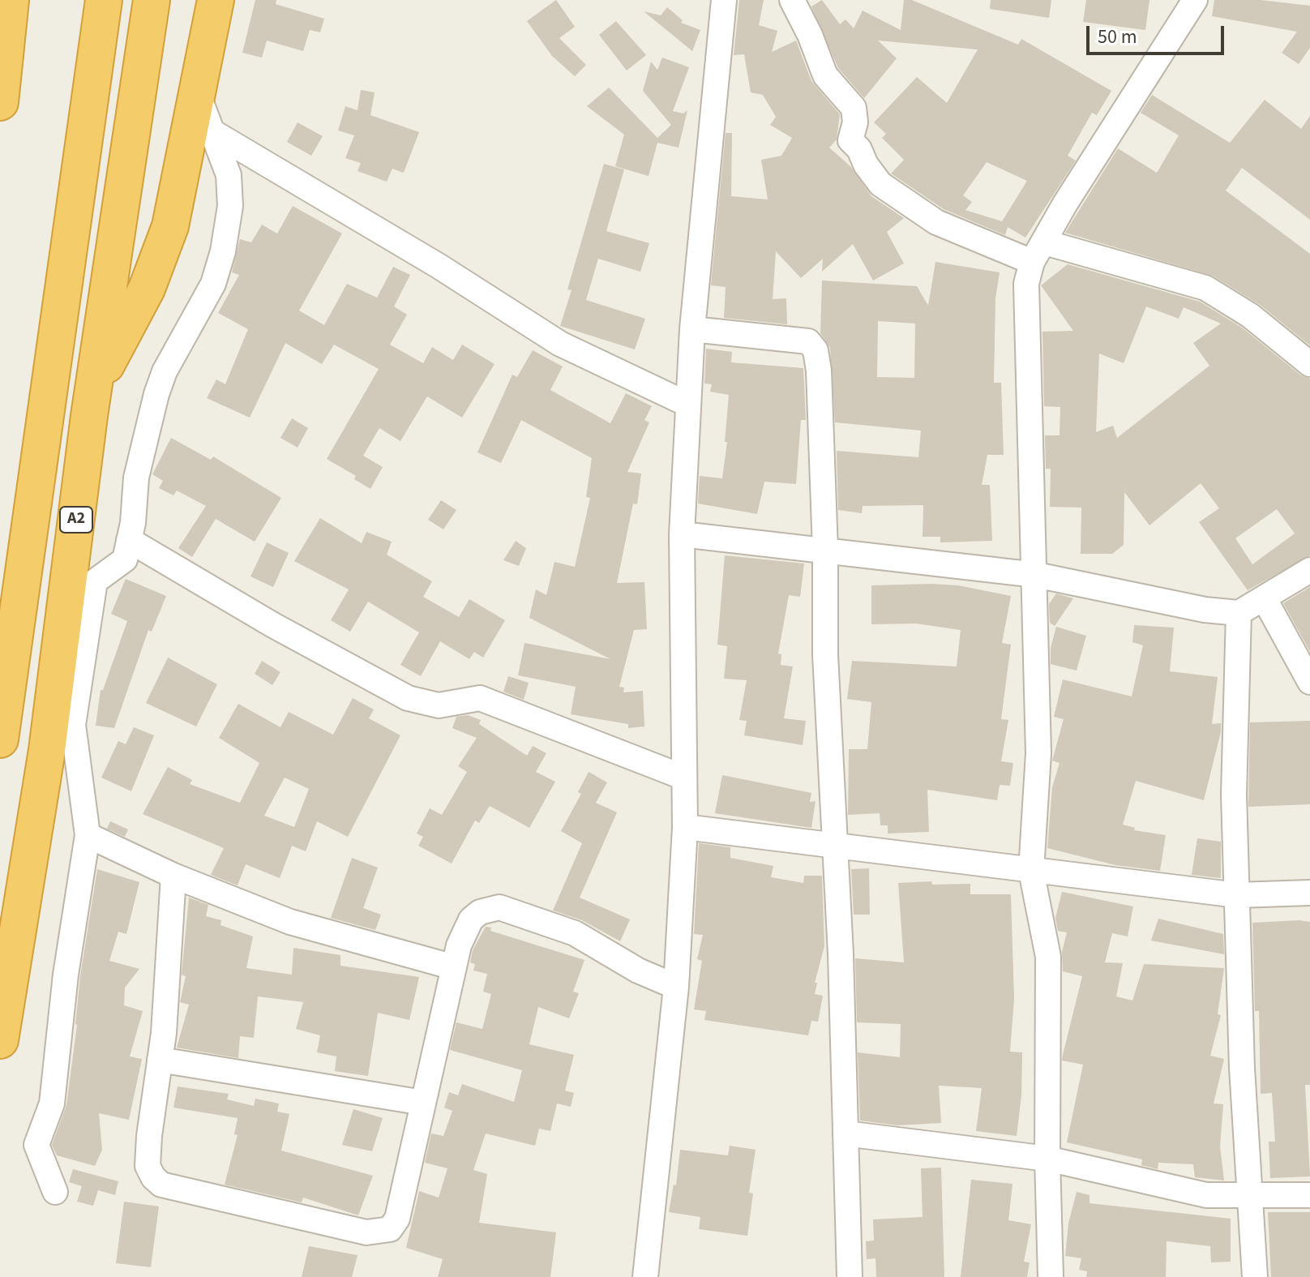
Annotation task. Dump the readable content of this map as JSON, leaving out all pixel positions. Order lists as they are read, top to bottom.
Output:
{
  "streets": {
    "highway": ["A2"]
  },
  "scale_bar": "50 m"
}
